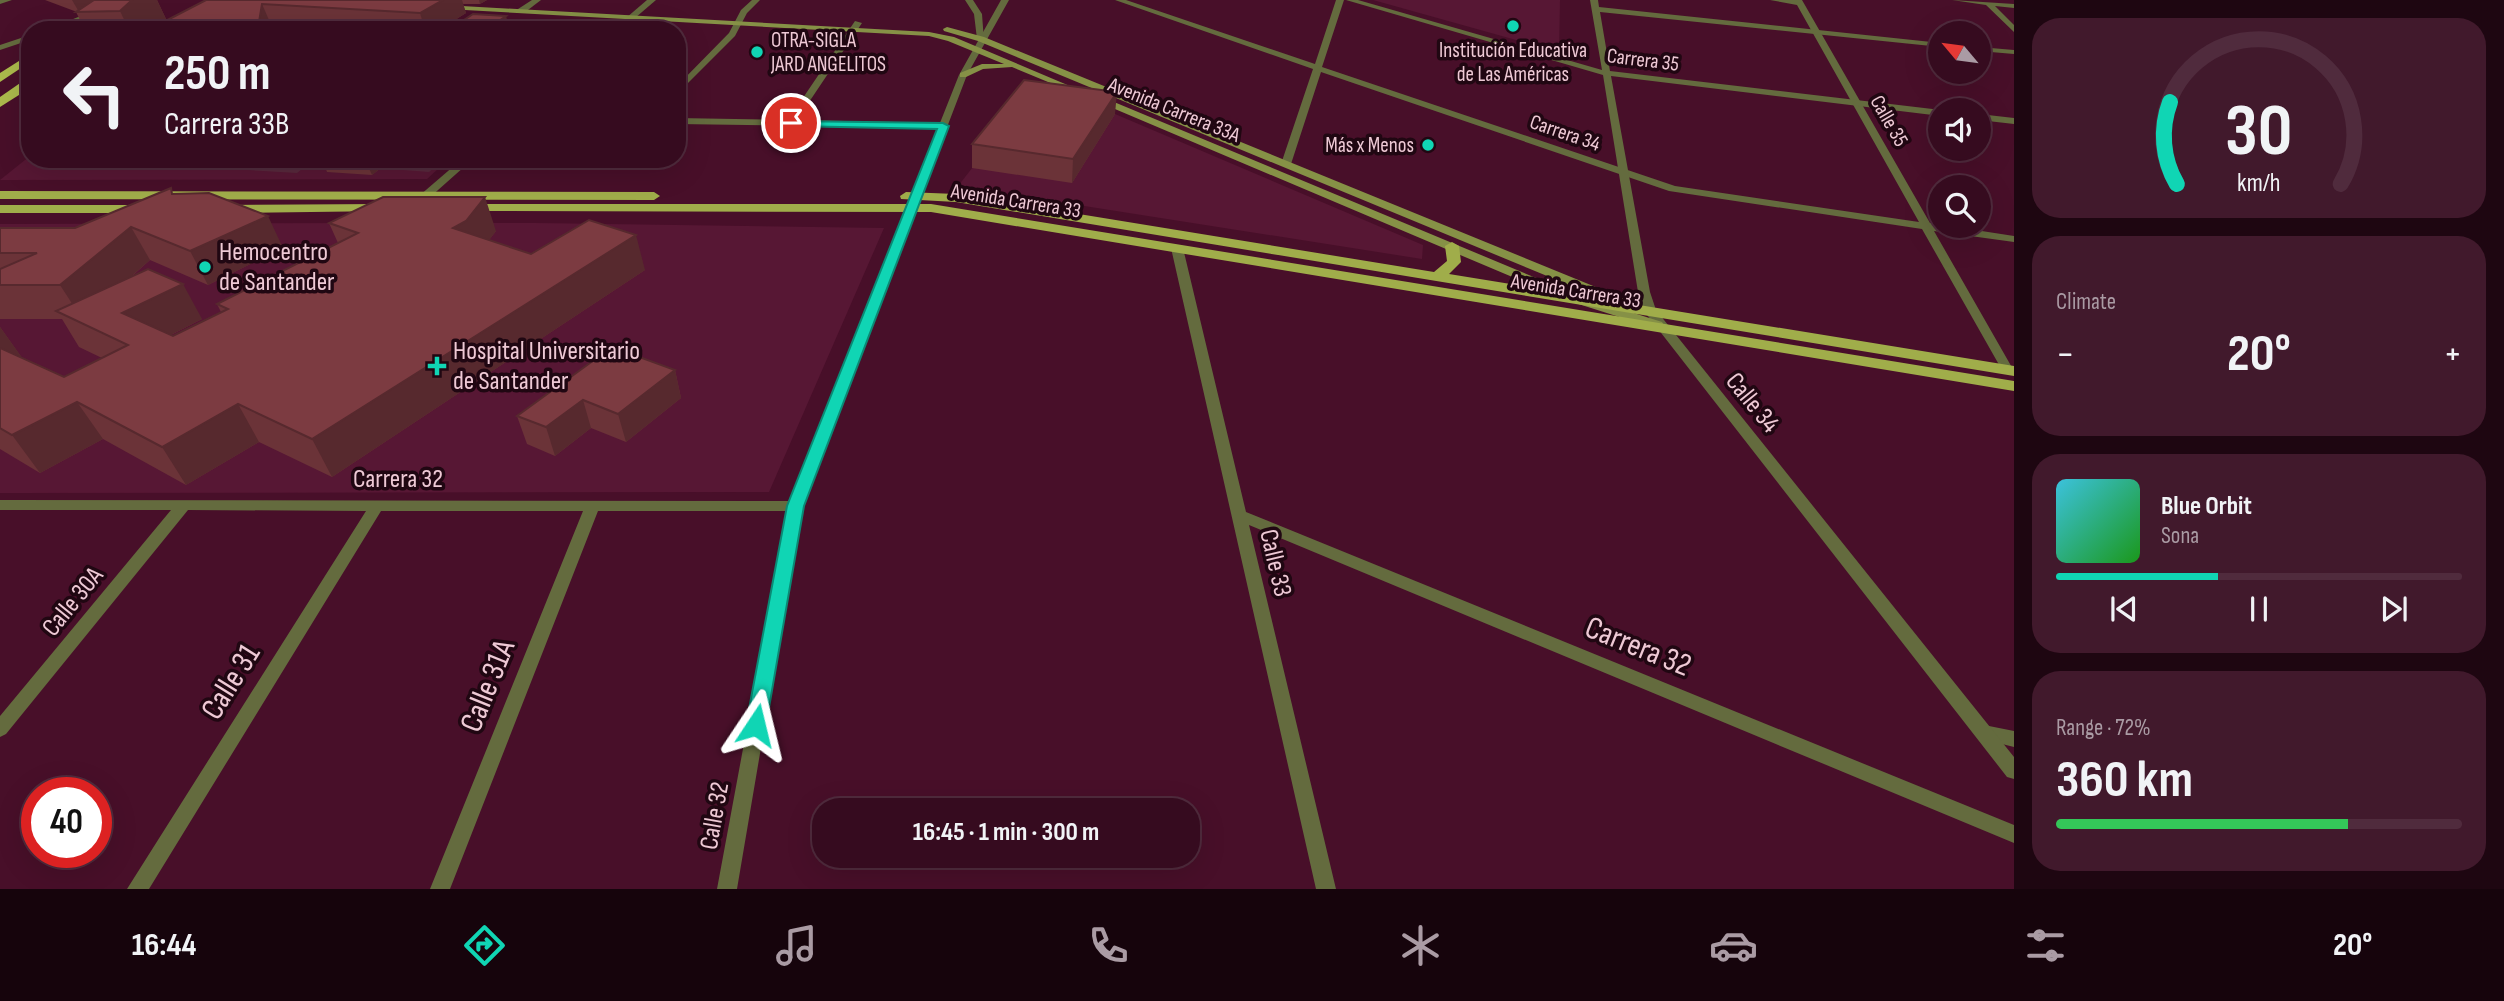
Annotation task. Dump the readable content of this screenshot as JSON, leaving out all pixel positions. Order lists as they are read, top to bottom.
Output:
{
  "streets": {
    "main road": ["Avenida Carrera 33A", "Avenida Carrera 33"],
    "street": [
      "Carrera 35",
      "Calle 35",
      "Carrera 34",
      "Calle 34",
      "Carrera 32",
      "Calle 33",
      "Calle 30A",
      "Calle 31",
      "Calle 31A",
      "Calle 32"
    ]
  },
  "crossings": [
    ["Carrera 35", "Calle 35"],
    ["Carrera 35", "Calle 34"],
    ["Avenida Carrera 33A", "Avenida Carrera 33"],
    ["Avenida Carrera 33A", "Calle 34"],
    ["Avenida Carrera 33A", "Calle 32"],
    ["Calle 35", "Carrera 34"],
    ["Calle 35", "Avenida Carrera 33"],
    ["Carrera 34", "Calle 34"],
    ["Avenida Carrera 33", "Calle 34"],
    ["Avenida Carrera 33", "Calle 33"],
    ["Avenida Carrera 33", "Calle 32"],
    ["Carrera 32", "Calle 33"],
    ["Carrera 32", "Calle 30A"],
    ["Carrera 32", "Calle 31"],
    ["Carrera 32", "Calle 31A"],
    ["Carrera 32", "Calle 32"]
  ],
  "places": {
    "other": [
      "Institución Educativa de Las Américas",
      "OTRA-SIGLA JARD ANGELITOS",
      "Más x Menos",
      "Hemocentro de Santander"
    ],
    "health": ["Hospital Universitario de Santander"]
  },
  "north": "top left",
  "page": {
    "turn": ["250 m", "Carrera 33B"],
    "tile": [
      "Climate",
      ["Range · 72%", "360 km"]
    ],
    "heat": ["−", "20°", "+"],
    "song": ["Blue Orbit", "Sona"],
    "limit": "40",
    "trip": "16:45 · 1 min · 300 m",
    "tabs": ["16:44", "20°"],
    "gauge": ["30", "km/h"]
  }
}
